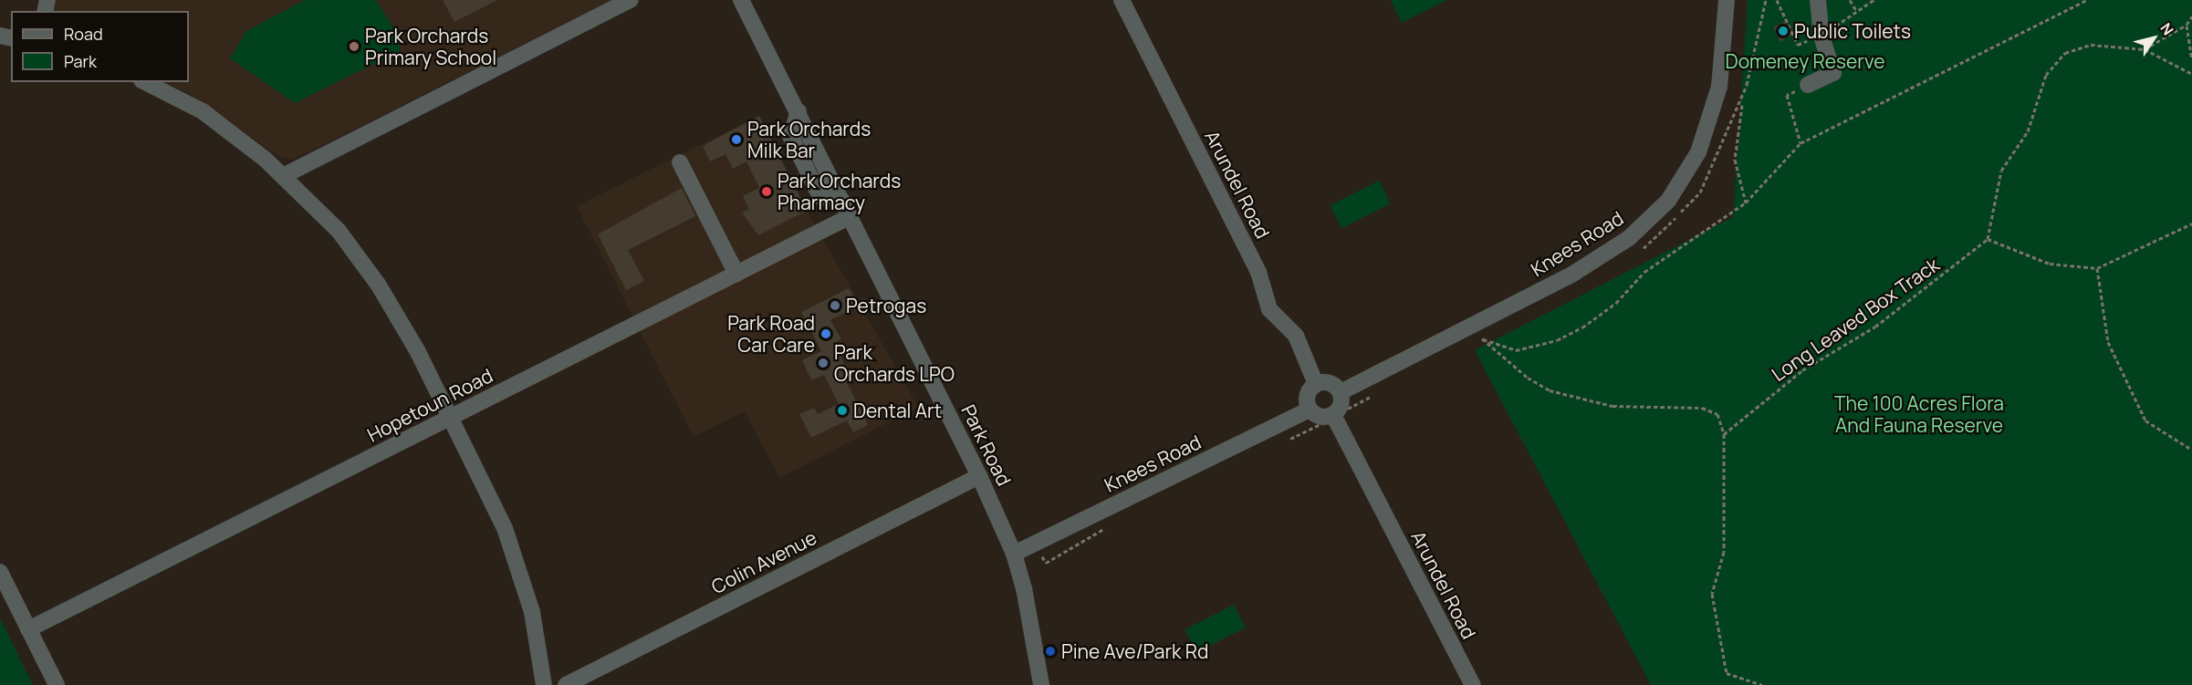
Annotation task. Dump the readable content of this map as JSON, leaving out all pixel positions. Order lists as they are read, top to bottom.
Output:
{
  "streets": {
    "street": [
      "Arundel Road",
      "Knees Road",
      "Hopetoun Road",
      "Park Road",
      "Colin Avenue"
    ],
    "path": ["Long Leaved Box Track"]
  },
  "crossings": [
    ["Arundel Road", "Knees Road"],
    ["Knees Road", "Park Road"],
    ["Hopetoun Road", "Park Road"],
    ["Park Road", "Colin Avenue"]
  ],
  "parks": ["Domeney Reserve", "The 100 Acres Flora And Fauna Reserve"],
  "places": [
    "Public Toilets",
    "Park Orchards Primary School",
    "Park Orchards Milk Bar",
    "Park Orchards Pharmacy",
    "Petrogas",
    "Park Road Car Care",
    "Park Orchards LPO",
    "Dental Art",
    "Pine Ave/Park Rd"
  ],
  "legend": ["Road", "Park"],
  "north": "top right"
}
